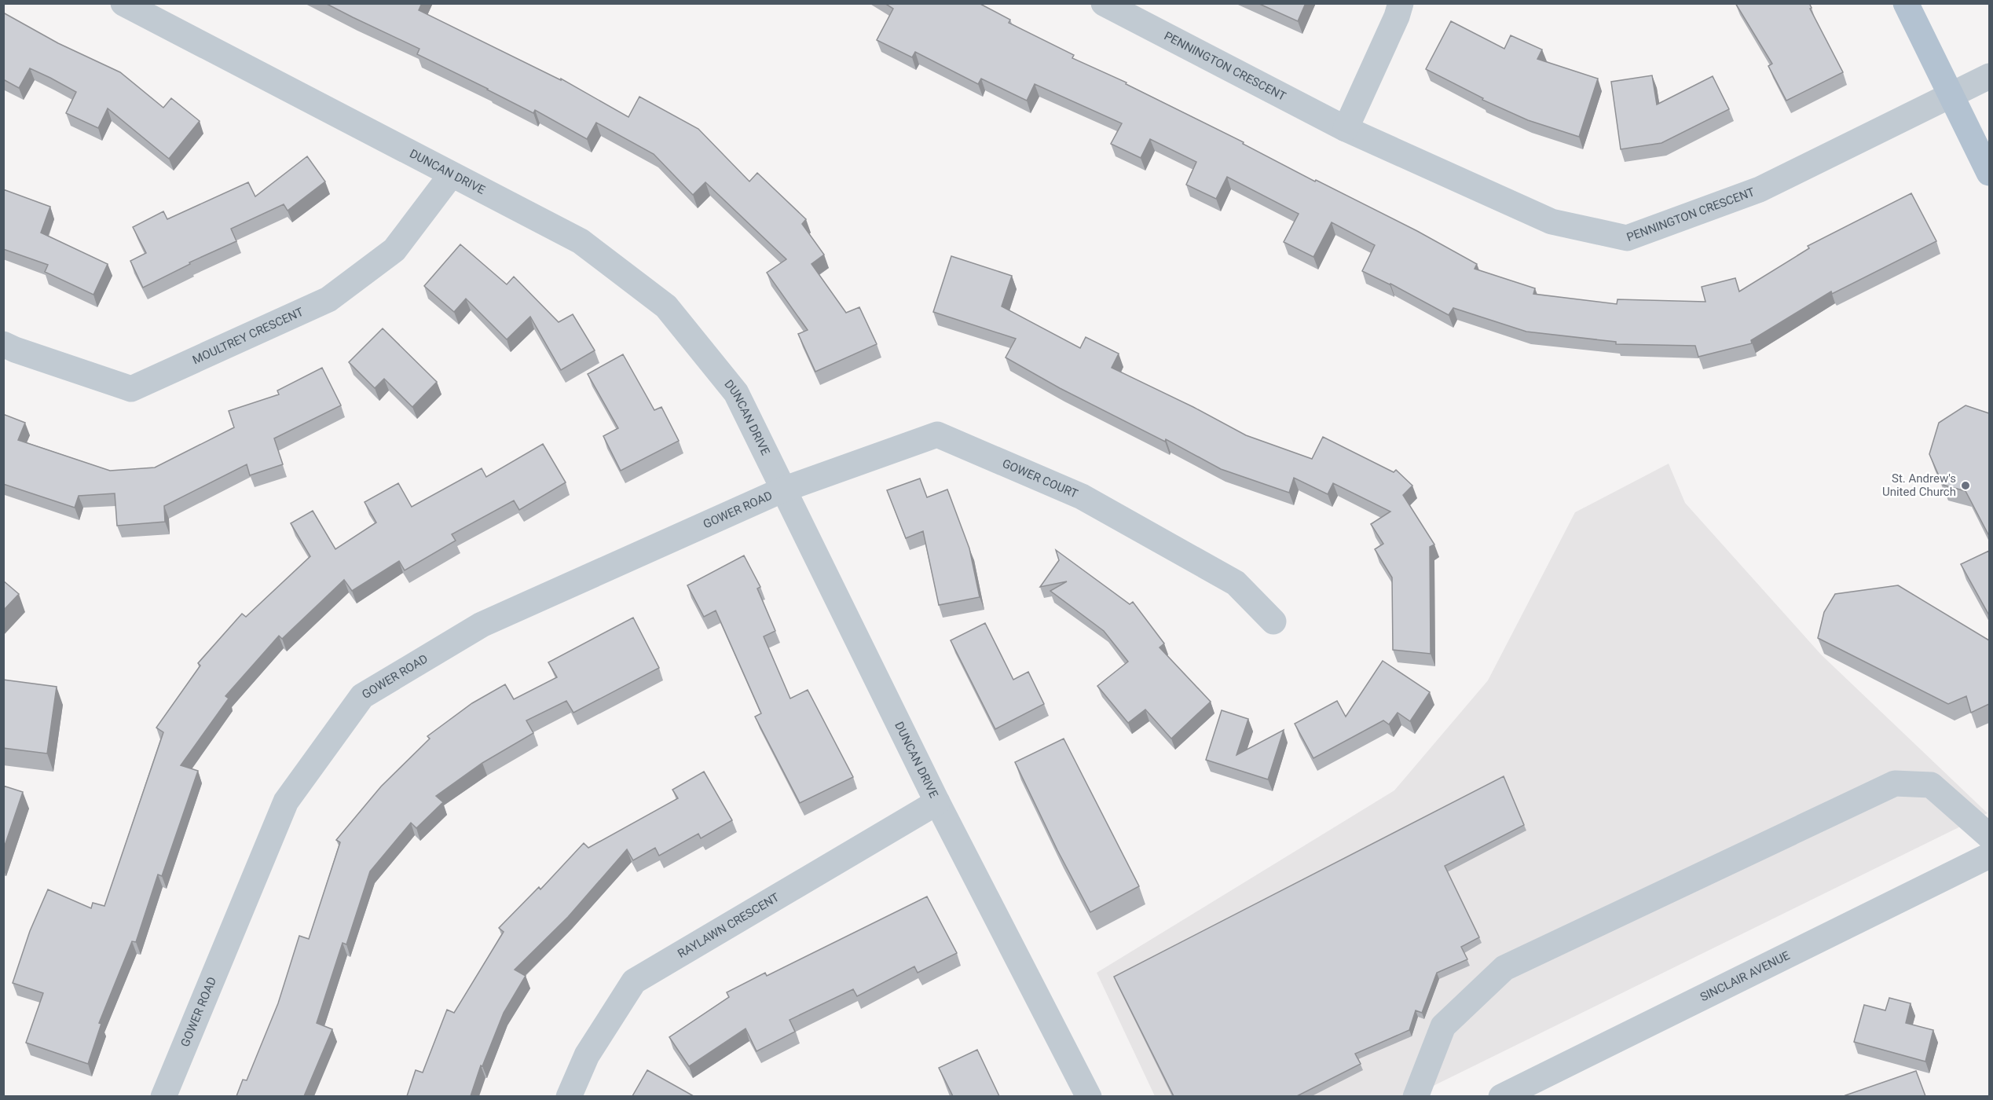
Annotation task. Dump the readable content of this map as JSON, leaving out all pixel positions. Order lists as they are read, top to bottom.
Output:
{
  "streets": {
    "street": [
      "PENNINGTON CRESCENT",
      "DUNCAN DRIVE",
      "MOULTREY CRESCENT",
      "GOWER COURT",
      "GOWER ROAD",
      "RAYLAWN CRESCENT",
      "SINCLAIR AVENUE"
    ]
  },
  "crossings": [
    ["DUNCAN DRIVE", "MOULTREY CRESCENT"],
    ["DUNCAN DRIVE", "GOWER COURT"],
    ["DUNCAN DRIVE", "GOWER ROAD"],
    ["DUNCAN DRIVE", "RAYLAWN CRESCENT"],
    ["GOWER COURT", "GOWER ROAD"]
  ],
  "places": ["St. Andrew's United Church"]
}
